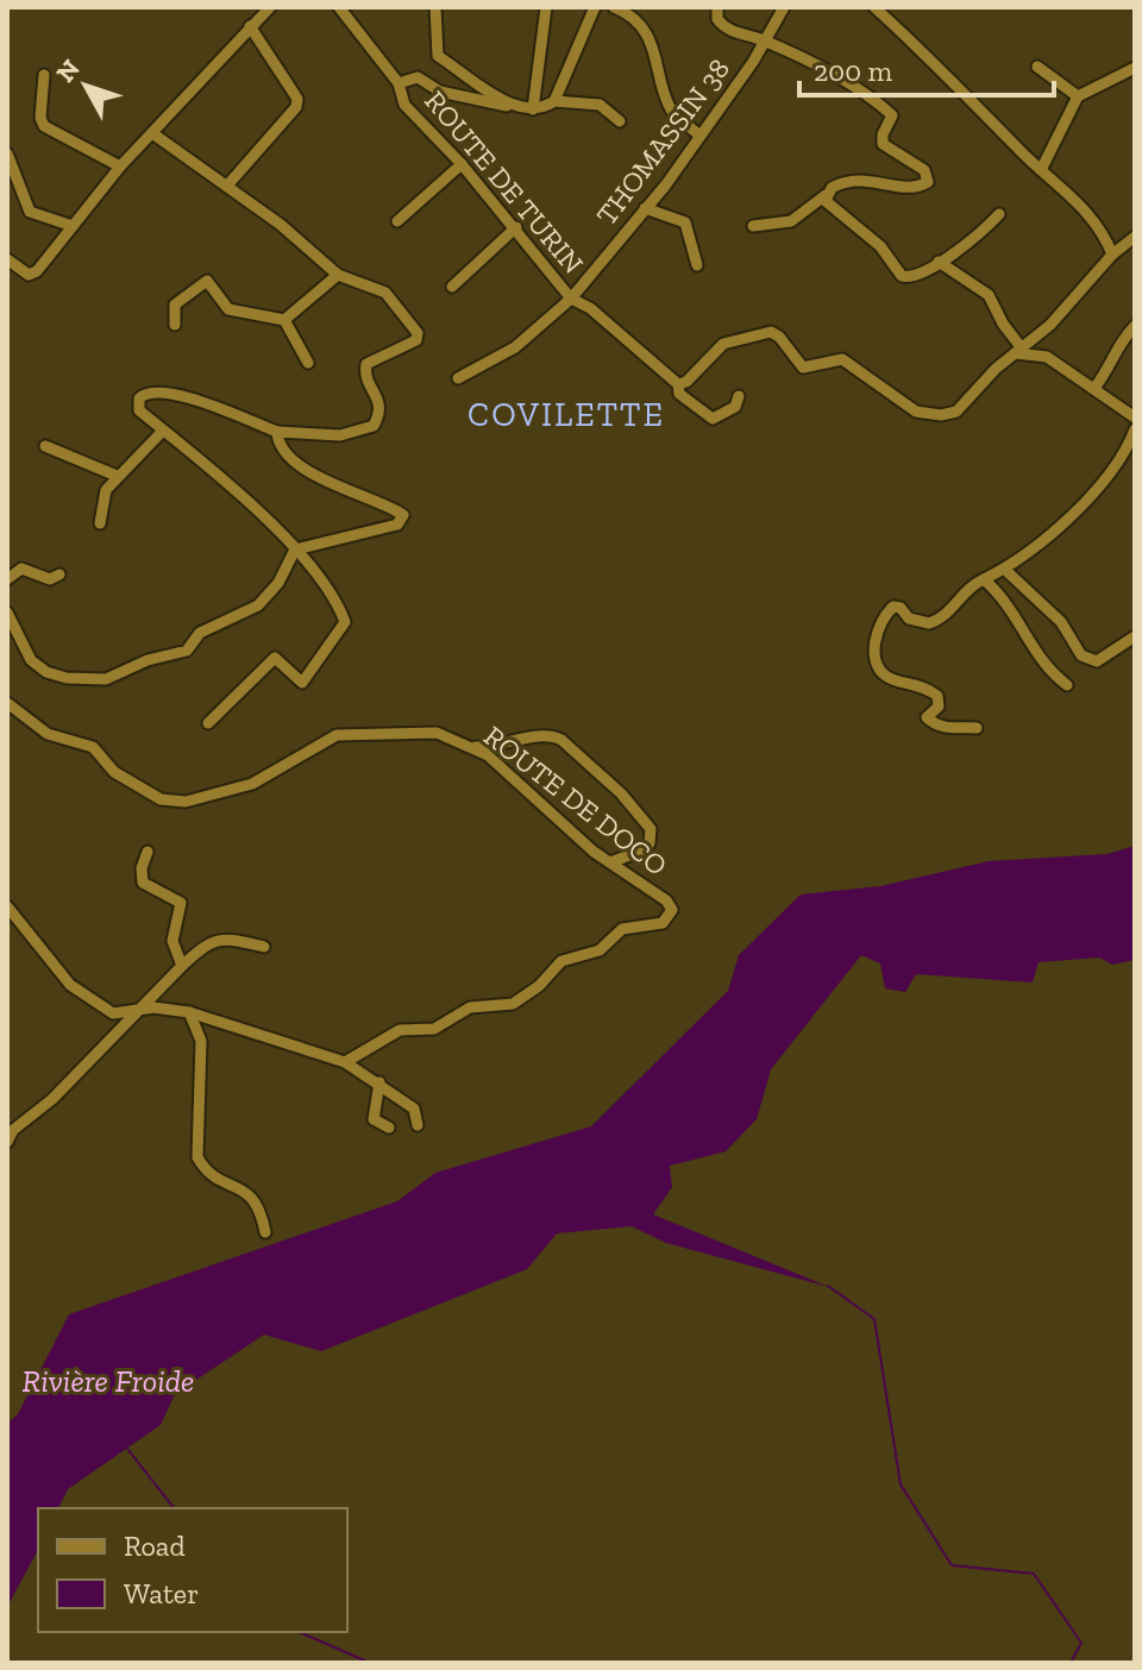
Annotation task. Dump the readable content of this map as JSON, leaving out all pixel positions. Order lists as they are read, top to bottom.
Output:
{
  "streets": {
    "street": ["THOMASSIN 38", "ROUTE DE TURIN", "ROUTE DE DOCO"]
  },
  "crossings": [
    ["THOMASSIN 38", "ROUTE DE TURIN"]
  ],
  "districts": ["COVILETTE"],
  "water": ["Rivière Froide"],
  "legend": ["Road", "Water"],
  "scale_bar": "200 m",
  "north": "top left"
}
